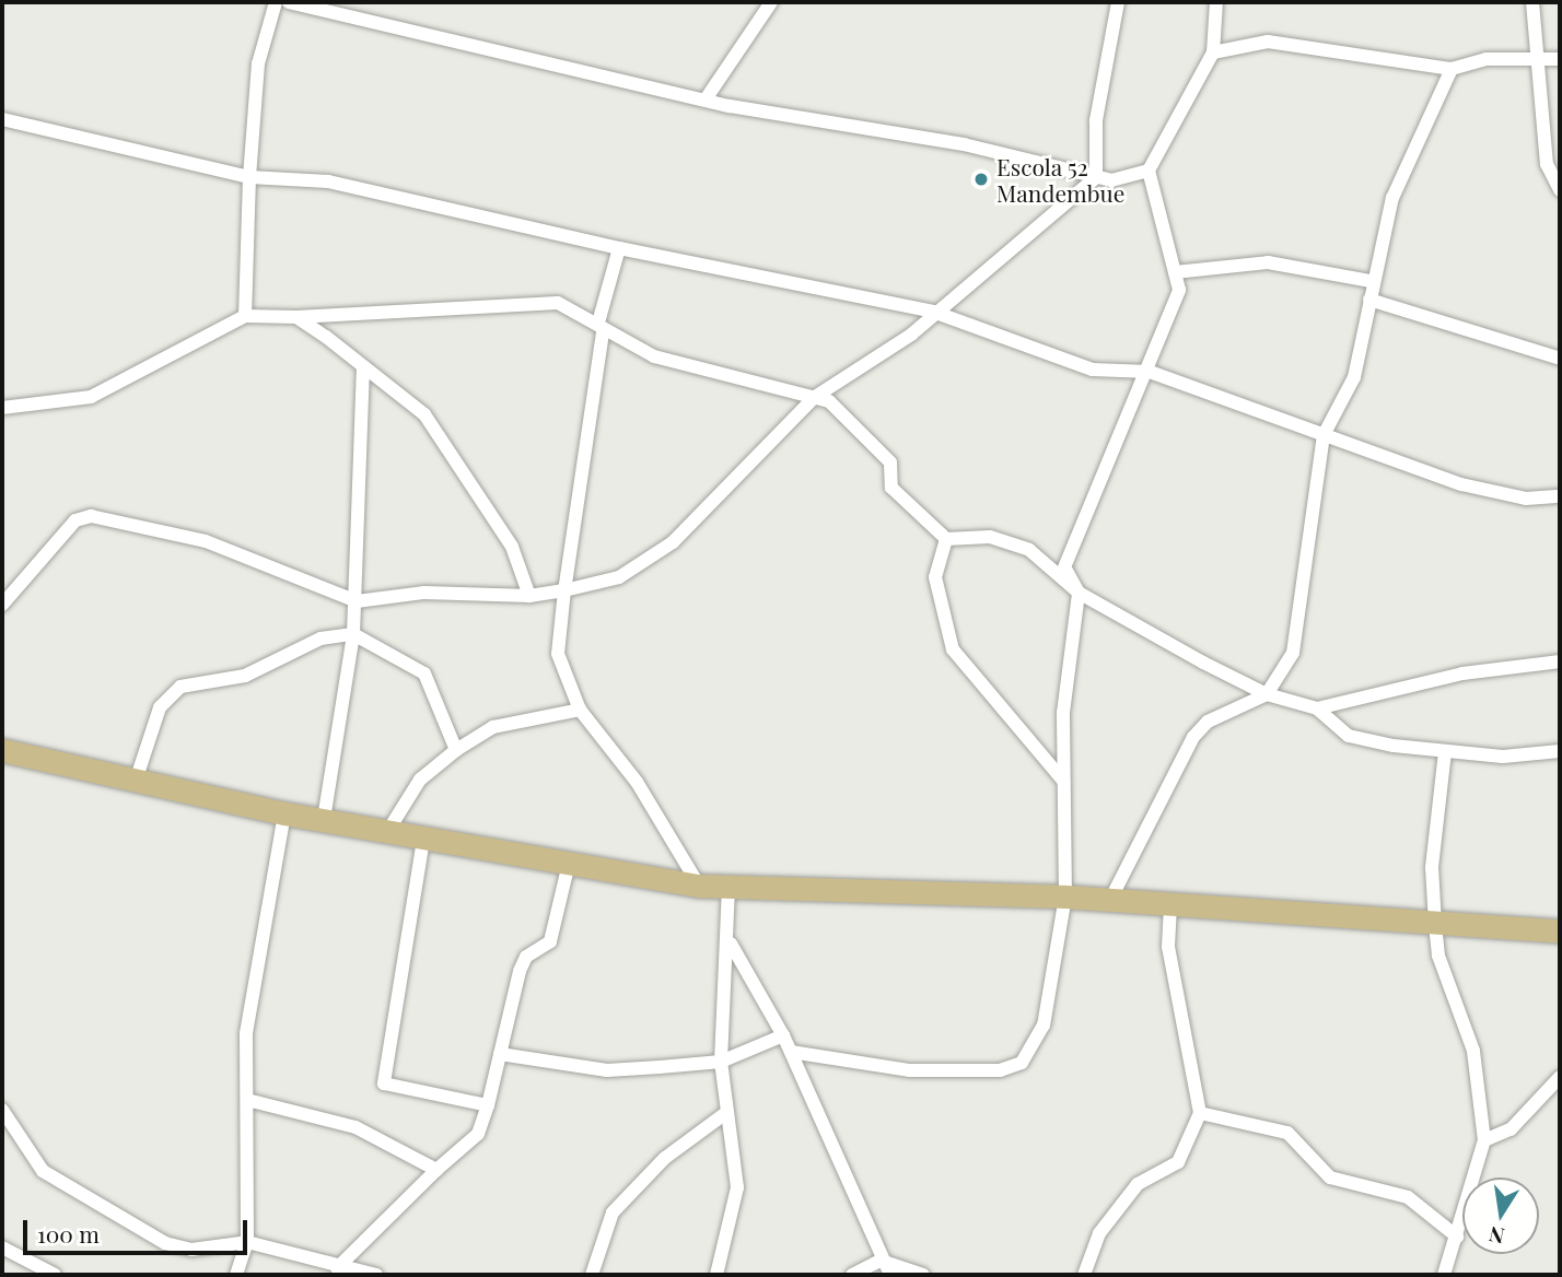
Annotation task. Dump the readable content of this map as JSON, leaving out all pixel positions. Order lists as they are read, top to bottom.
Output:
{
  "places": ["Escola 52 Mandembue"],
  "scale_bar": "100 m",
  "north": "bottom"
}
